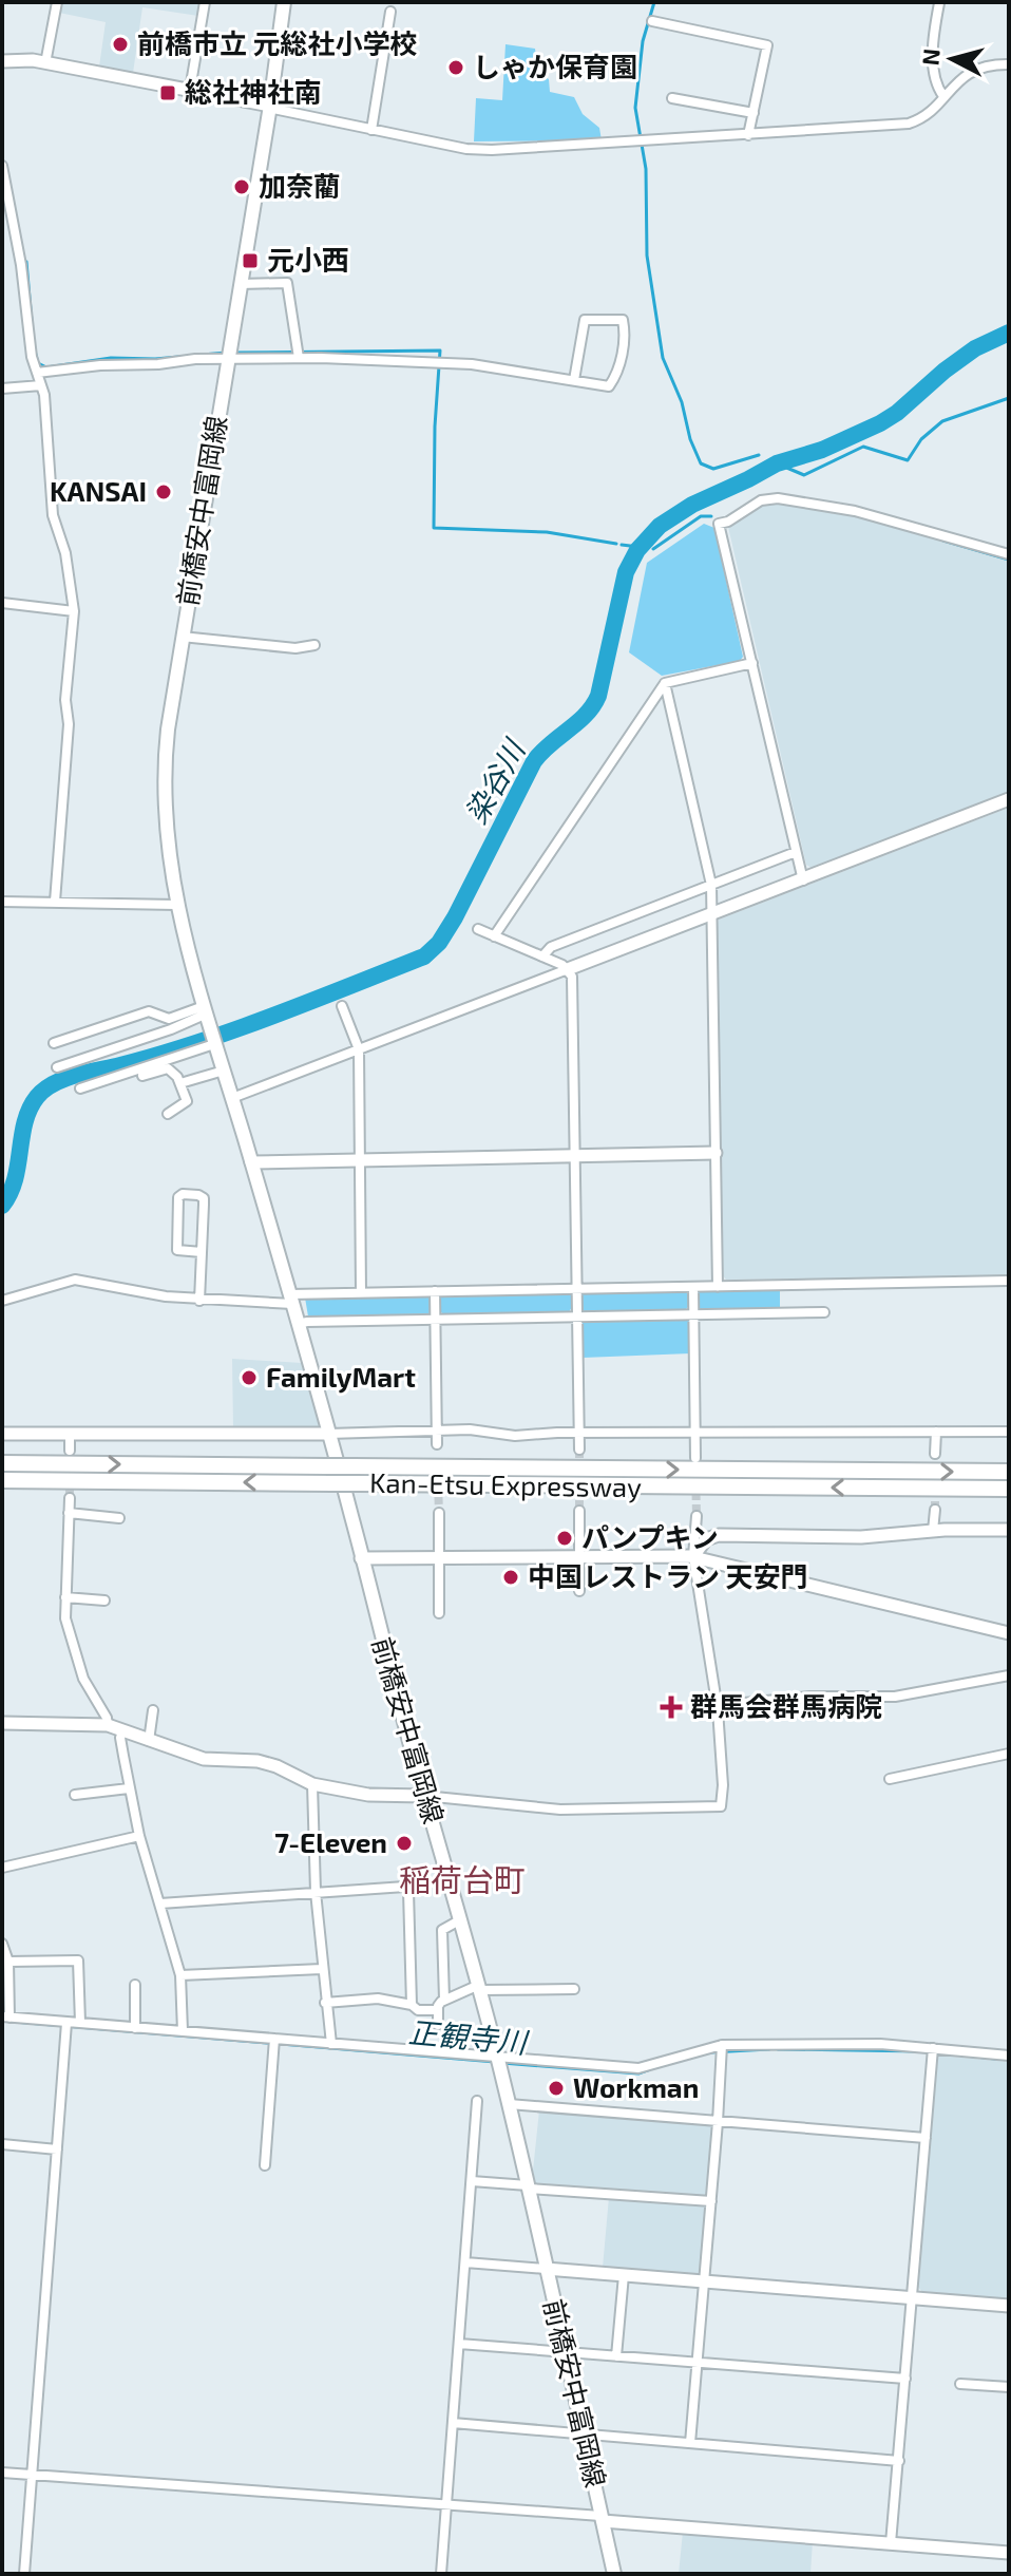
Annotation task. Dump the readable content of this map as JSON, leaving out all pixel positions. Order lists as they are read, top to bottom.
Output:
{
  "streets": {
    "highway": ["Kan-Etsu Expressway"],
    "main road": ["前橋安中富岡線"]
  },
  "districts": ["稲荷台町"],
  "water": ["染谷川", "正観寺川"],
  "places": {
    "other": [
      "前橋市立 元総社小学校",
      "しゃか保育園",
      "加奈藺",
      "KANSAI",
      "FamilyMart",
      "パンプキン",
      "中国レストラン 天安門",
      "7-Eleven",
      "Workman"
    ],
    "transit": ["総社神社南", "元小西"],
    "health": ["群馬会群馬病院"]
  },
  "north": "left"
}
